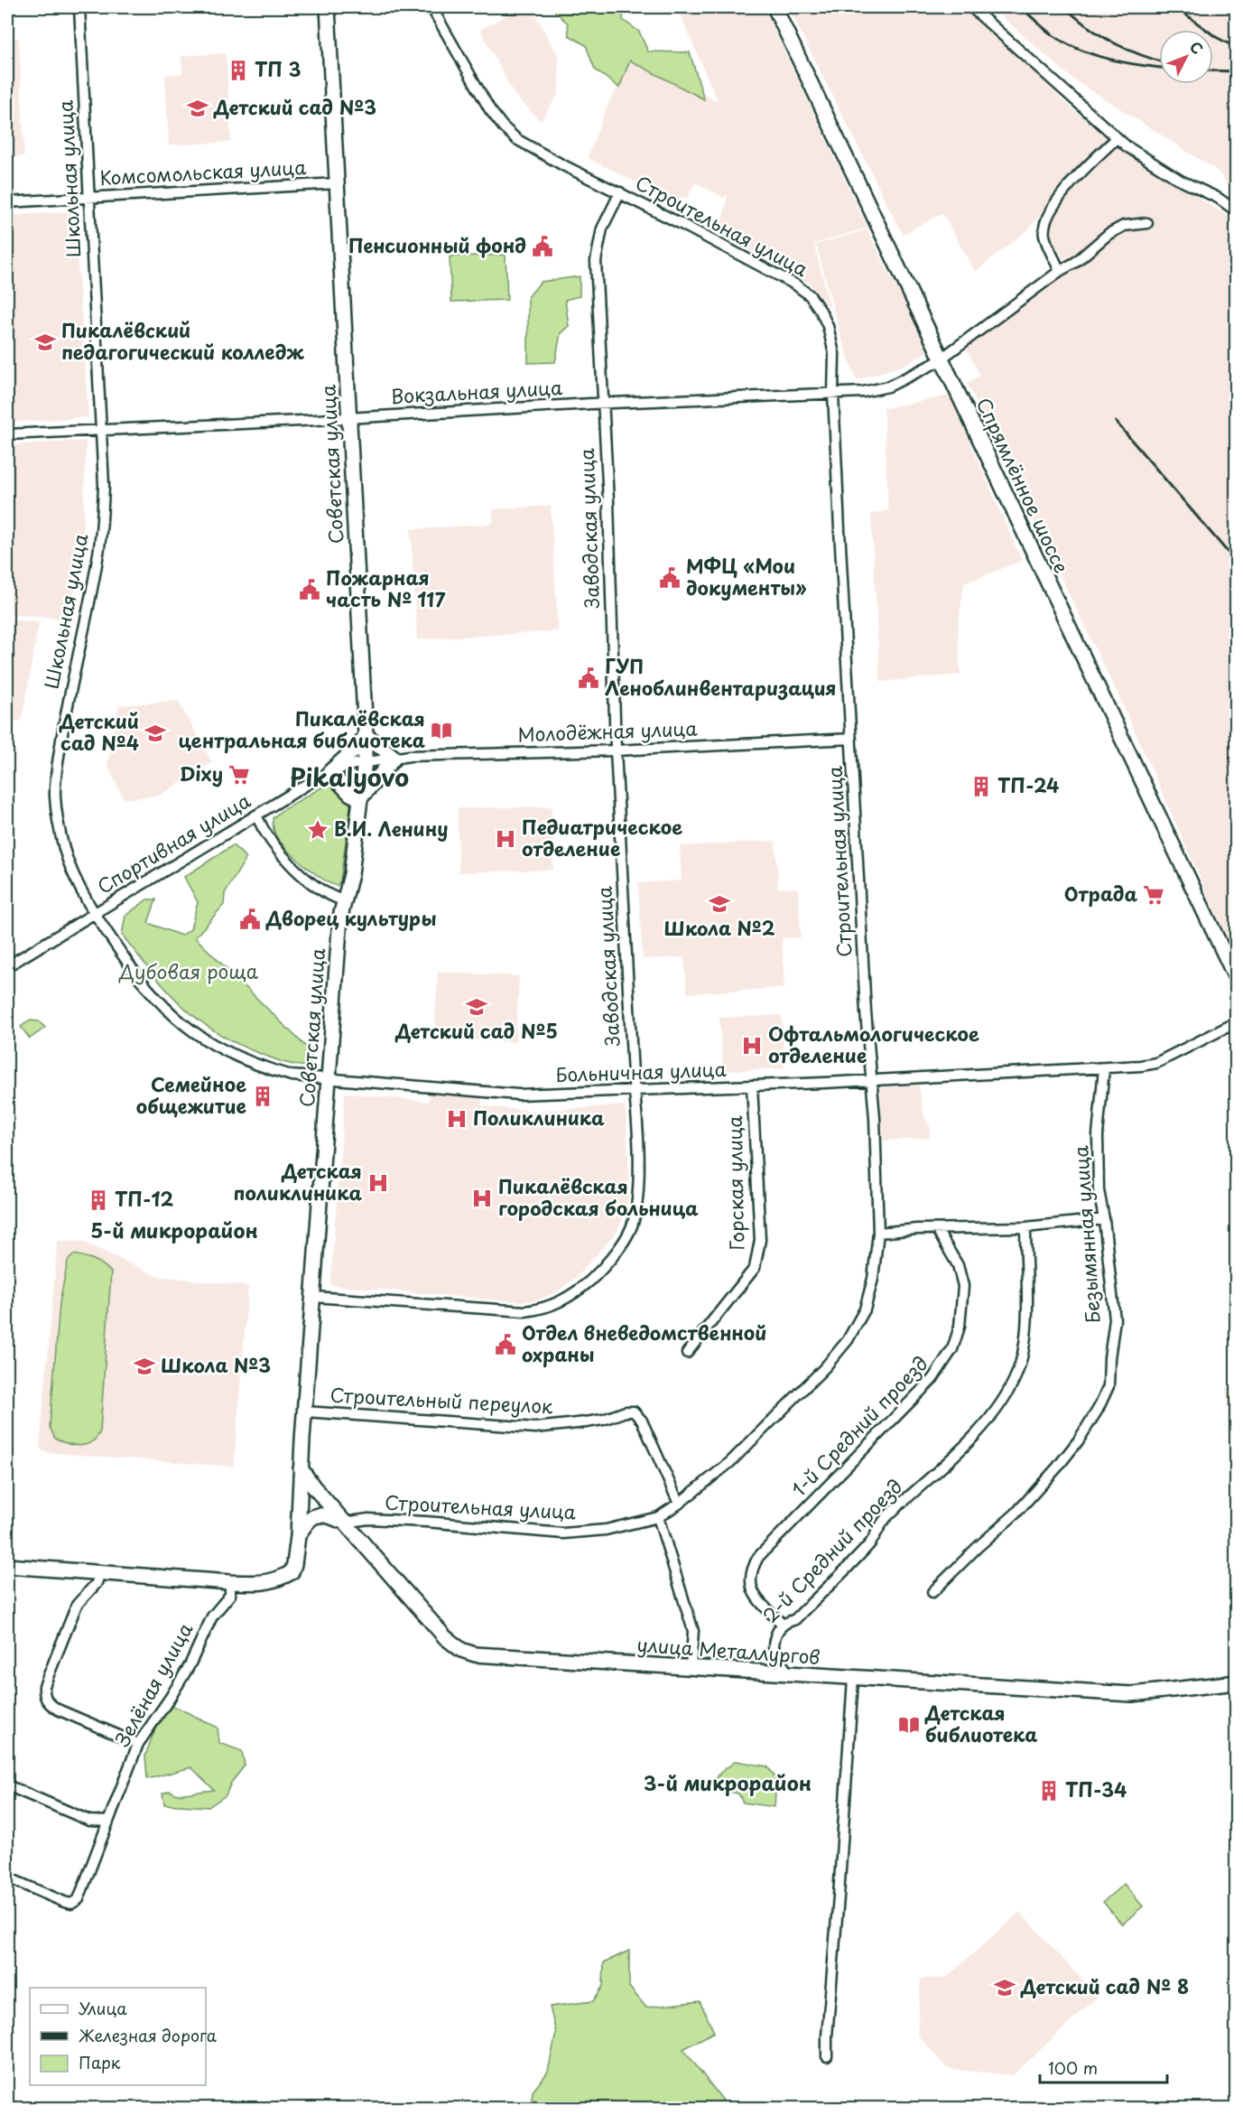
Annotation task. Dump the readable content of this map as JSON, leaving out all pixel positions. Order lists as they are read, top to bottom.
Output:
{
  "streets": {
    "street": [
      "Комсомольская улица",
      "Школьная улица",
      "Строительная улица",
      "Вокзальная улица",
      "Советская улица",
      "Спрямлённое шоссе",
      "Заводская улица",
      "Молодёжная улица",
      "Спортивная улица",
      "Больничная улица",
      "Горская улица",
      "Безымянная улица",
      "Строительный переулок",
      "1-й Средний проезд",
      "2-й Средний проезд",
      "улица Металлургов",
      "Зелёная улица"
    ]
  },
  "crossings": [
    ["Комсомольская улица", "Школьная улица"],
    ["Комсомольская улица", "Советская улица"],
    ["Школьная улица", "Вокзальная улица"],
    ["Школьная улица", "Советская улица"],
    ["Школьная улица", "Спортивная улица"],
    ["Школьная улица", "Больничная улица"],
    ["Строительная улица", "Вокзальная улица"],
    ["Строительная улица", "Заводская улица"],
    ["Строительная улица", "Молодёжная улица"],
    ["Строительная улица", "Больничная улица"],
    ["Строительная улица", "Строительный переулок"],
    ["Строительная улица", "улица Металлургов"],
    ["Вокзальная улица", "Советская улица"],
    ["Вокзальная улица", "Спрямлённое шоссе"],
    ["Вокзальная улица", "Заводская улица"],
    ["Советская улица", "Заводская улица"],
    ["Советская улица", "Молодёжная улица"],
    ["Советская улица", "Спортивная улица"],
    ["Советская улица", "Больничная улица"],
    ["Советская улица", "Строительный переулок"],
    ["Советская улица", "улица Металлургов"],
    ["Советская улица", "Зелёная улица"],
    ["Заводская улица", "Молодёжная улица"],
    ["Заводская улица", "Больничная улица"],
    ["Молодёжная улица", "Спортивная улица"],
    ["Больничная улица", "Горская улица"],
    ["Больничная улица", "Безымянная улица"],
    ["1-й Средний проезд", "2-й Средний проезд"],
    ["2-й Средний проезд", "улица Металлургов"]
  ],
  "districts": ["Pikalyovo", "5-й микрорайон", "3-й микрорайон"],
  "parks": ["Дубовая роща"],
  "places": {
    "building": [
      "ТП 3",
      "ТП-24",
      "Семейное общежитие",
      "ТП-12",
      "ТП-34"
    ],
    "school or university": [
      "Детский сад №3",
      "Пикалёвский педагогический колледж",
      "Детский сад №4",
      "Школа №2",
      "Детский сад №5",
      "Школа №3",
      "Детский сад № 8"
    ],
    "public building": [
      "Пенсионный фонд",
      "МФЦ «Мои документы»",
      "Пожарная часть № 117",
      "ГУП Леноблинвентаризация",
      "Дворец культуры",
      "Отдел вневедомственной охраны"
    ],
    "library": ["Пикалёвская центральная библиотека", "Детская библиотека"],
    "supermarket": ["Dixy", "Отрада"],
    "place": ["В.И. Ленину"],
    "hospital": [
      "Педиатрическое отделение",
      "Офтальмологическое отделение",
      "Поликлиника",
      "Детская поликлиника",
      "Пикалёвская городская больница"
    ]
  },
  "legend": ["Улица", "Железная дорога", "Парк"],
  "scale_bar": "100 m",
  "north": "top right"
}
